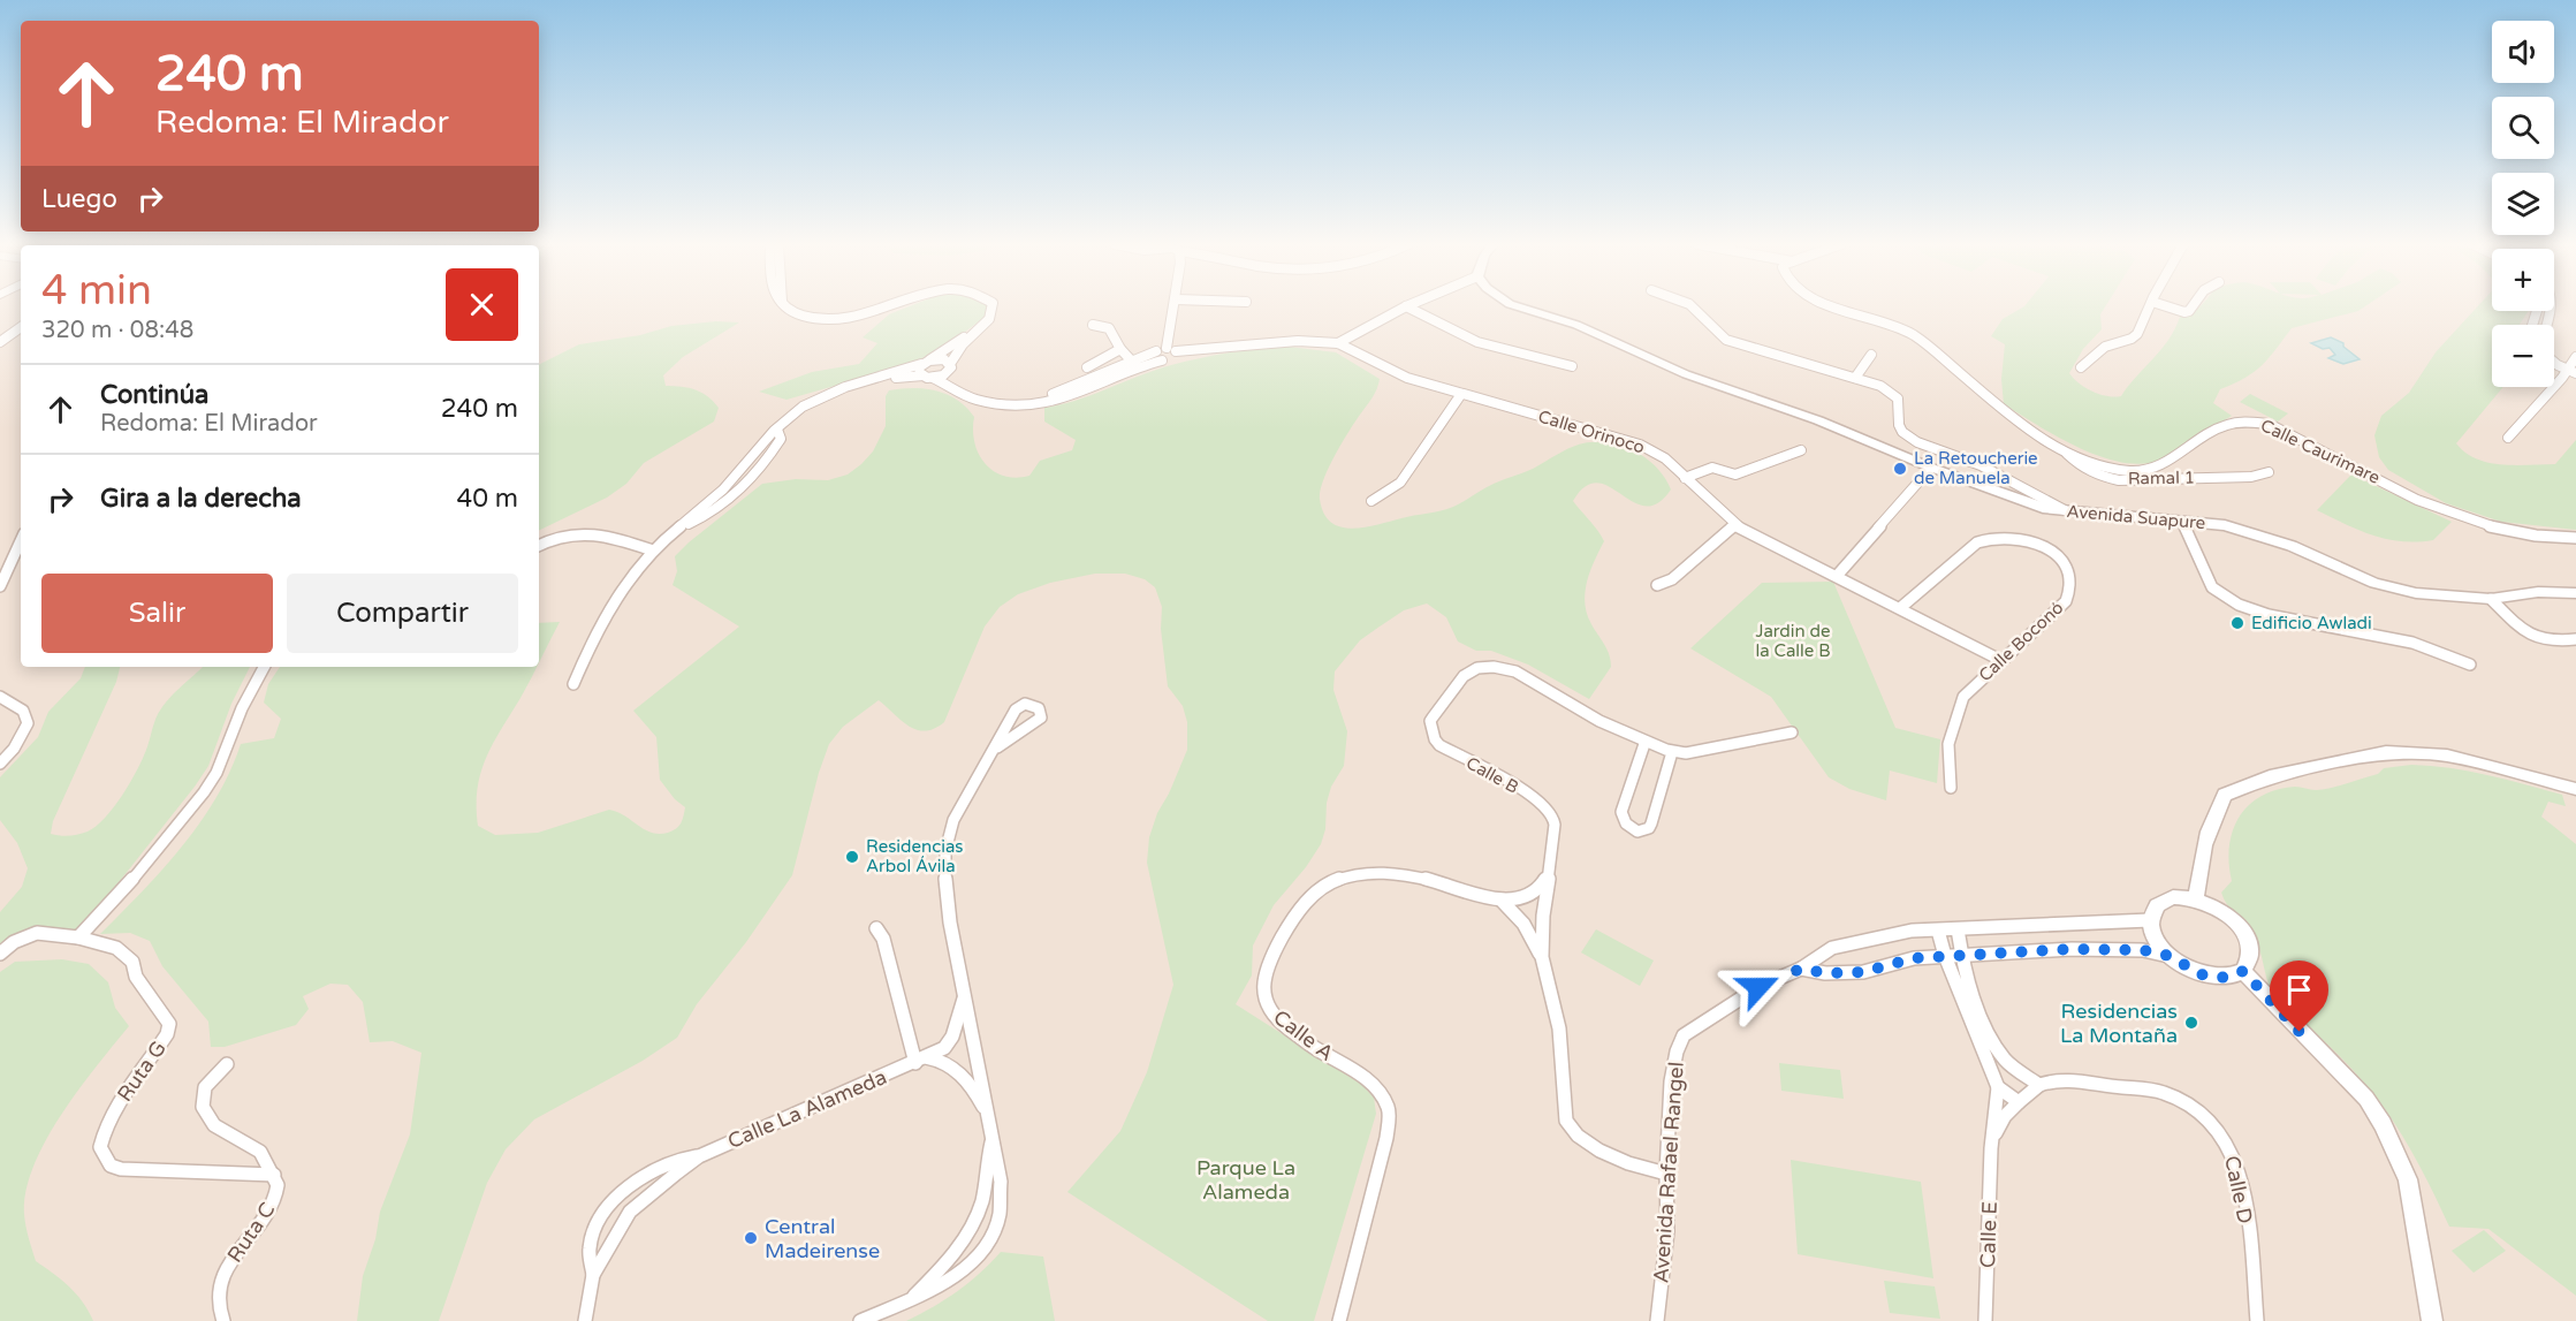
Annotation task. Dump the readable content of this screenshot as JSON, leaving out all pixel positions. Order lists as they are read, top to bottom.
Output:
{
  "streets": {
    "street": [
      "Calle Orinoco",
      "Calle Caurimare",
      "Ramal 1",
      "Avenida Suapure",
      "Calle Boconó",
      "Calle B",
      "Calle A",
      "Ruta G",
      "Calle La Alameda",
      "Avenida Rafael Rangel",
      "Calle D",
      "Ruta C",
      "Calle E"
    ]
  },
  "crossings": [
    ["Calle Orinoco", "Calle Boconó"],
    ["Calle Caurimare", "Ramal 1"],
    ["Calle B", "Calle A"],
    ["Calle B", "Avenida Rafael Rangel"],
    ["Ruta G", "Ruta C"]
  ],
  "parks": ["Jardin de la Calle B", "Parque La Alameda"],
  "places": [
    "La Retoucherie de Manuela",
    "Edificio Awladi",
    "Residencias Arbol Ávila",
    "Residencias La Montaña",
    "Central Madeirense"
  ],
  "page": {
    "map_buttons": ["+", "−"],
    "turn": ["240 m", "Redoma: El Mirador"],
    "then": "Luego",
    "heading": ["4 min", "320 m · 08:48"],
    "list": [
      {
        "name": "Continúa",
        "note": "Redoma: El Mirador",
        "value": "240 m"
      },
      {
        "name": "Gira a la derecha",
        "value": "40 m"
      }
    ],
    "buttons": ["Salir", "Compartir"]
  }
}
